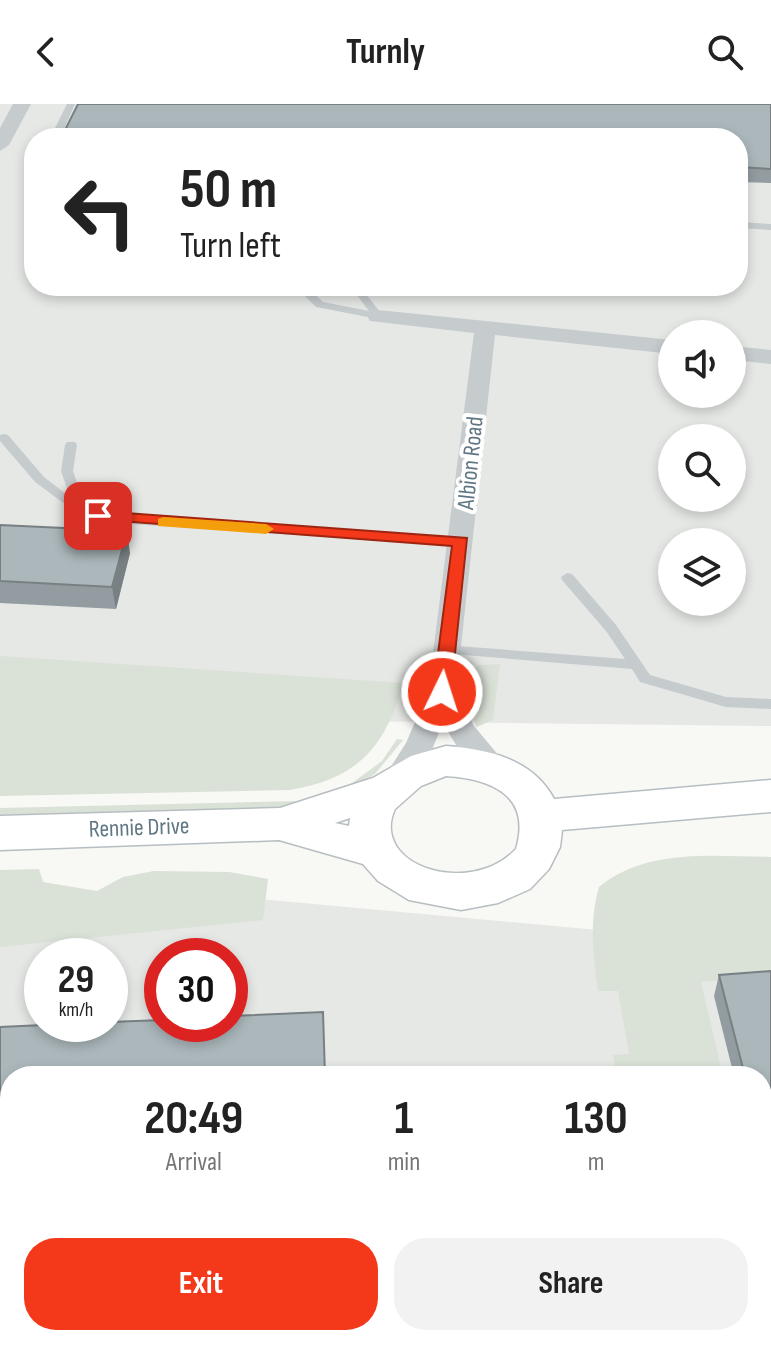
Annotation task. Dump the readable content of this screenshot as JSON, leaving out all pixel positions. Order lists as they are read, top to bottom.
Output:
{
  "streets": {
    "street": ["Albion Road", "Rennie Drive"]
  },
  "crossings": [
    ["Albion Road", "Rennie Drive"]
  ],
  "page": {
    "header": "Turnly",
    "turn": ["50 m", "Turn left"],
    "speed": "29 km/h",
    "limit": "30",
    "eta": [
      "20:49",
      "Arrival",
      "1",
      "min",
      "130",
      "m"
    ],
    "buttons": ["Exit", "Share"]
  }
}
